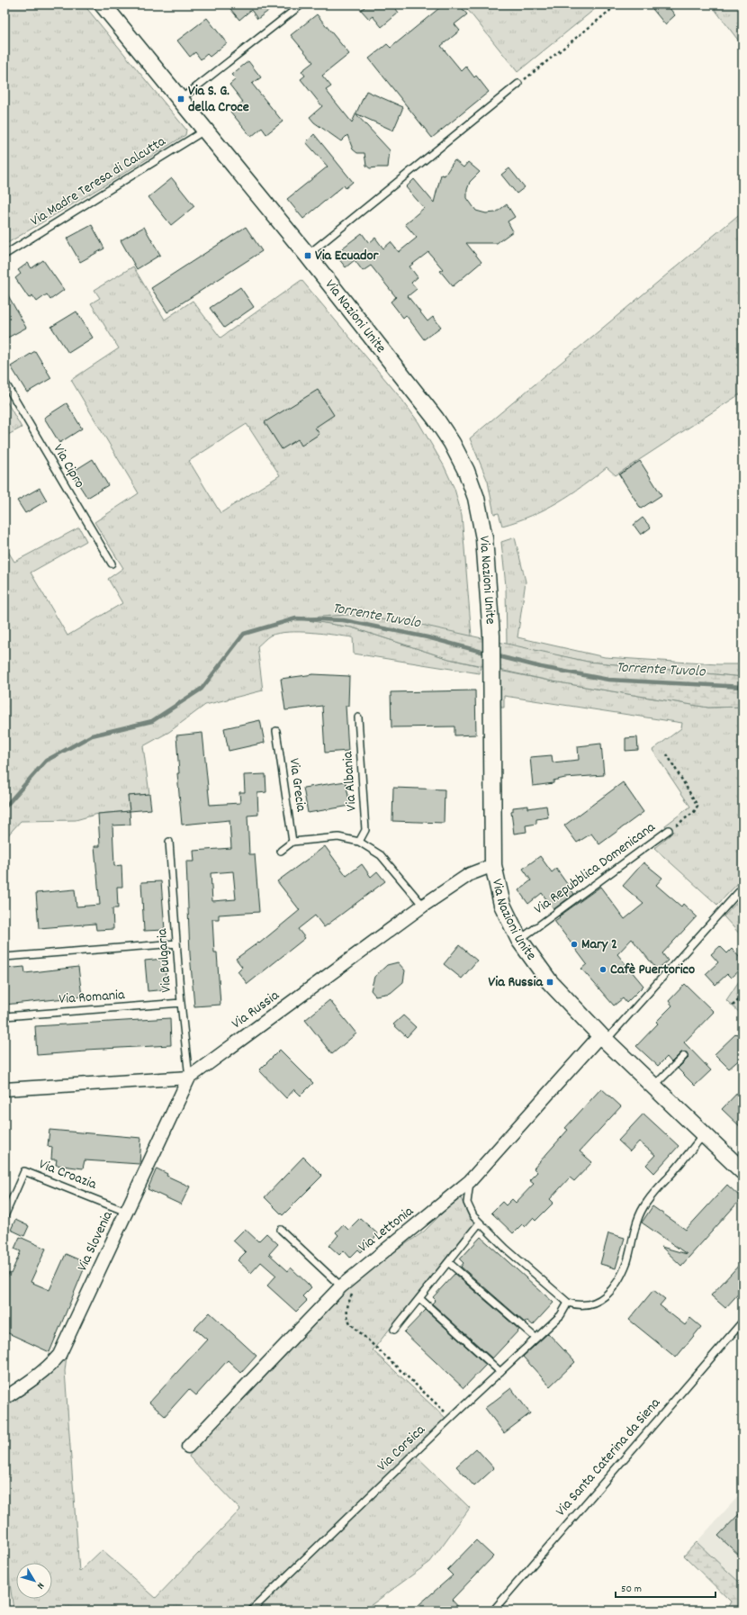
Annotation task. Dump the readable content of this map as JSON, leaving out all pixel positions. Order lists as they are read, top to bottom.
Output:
{
  "streets": {
    "street": [
      "Via Nazioni Unite",
      "Via Russia",
      "Via Lettonia",
      "Via Slovenia"
    ],
    "lane": [
      "Via Madre Teresa di Calcutta",
      "Via Cipro",
      "Via Albania",
      "Via Grecia",
      "Via Repubblica Domenicana",
      "Via Bulgaria",
      "Via Romania",
      "Via Croazia",
      "Via Corsica",
      "Via Santa Caterina da Siena"
    ]
  },
  "crossings": [
    ["Via Madre Teresa di Calcutta", "Via Nazioni Unite"],
    ["Via Nazioni Unite", "Via Repubblica Domenicana"],
    ["Via Nazioni Unite", "Via Russia"],
    ["Via Nazioni Unite", "Via Lettonia"],
    ["Via Bulgaria", "Via Romania"],
    ["Via Bulgaria", "Via Russia"],
    ["Via Bulgaria", "Via Slovenia"],
    ["Via Russia", "Via Slovenia"],
    ["Via Croazia", "Via Slovenia"]
  ],
  "water": ["Torrente Tuvolo"],
  "places": {
    "transit": ["Via S. G. della Croce", "Via Ecuador", "Via Russia"],
    "other": ["Mary 2", "Cafè Puertorico"]
  },
  "scale_bar": "50 m",
  "north": "bottom right"
}
